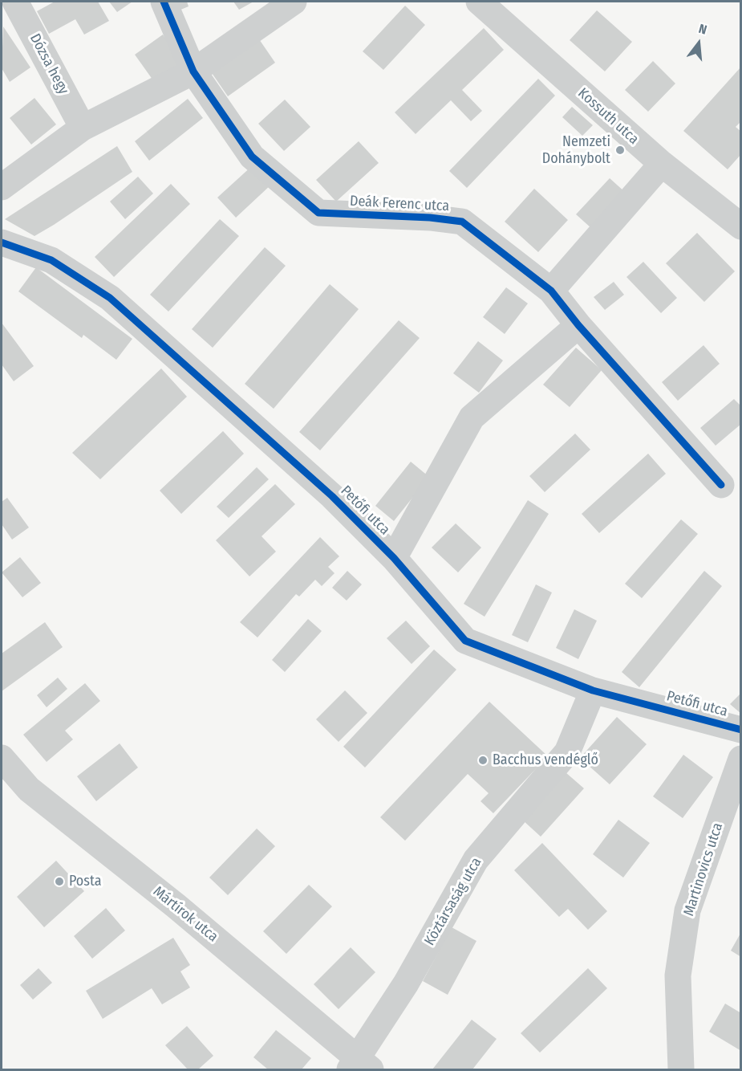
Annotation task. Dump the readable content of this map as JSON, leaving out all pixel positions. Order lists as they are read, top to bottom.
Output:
{
  "streets": {
    "street": [
      "Dózsa hegy",
      "Kossuth utca",
      "Deák Ferenc utca",
      "Petőfi utca",
      "Martinovics utca",
      "Köztársaság utca",
      "Mártírok utca"
    ]
  },
  "crossings": [
    ["Petőfi utca", "Köztársaság utca"],
    ["Köztársaság utca", "Mártírok utca"]
  ],
  "places": ["Nemzeti Dohánybolt", "Bacchus vendéglő", "Posta"],
  "north": "top"
}
